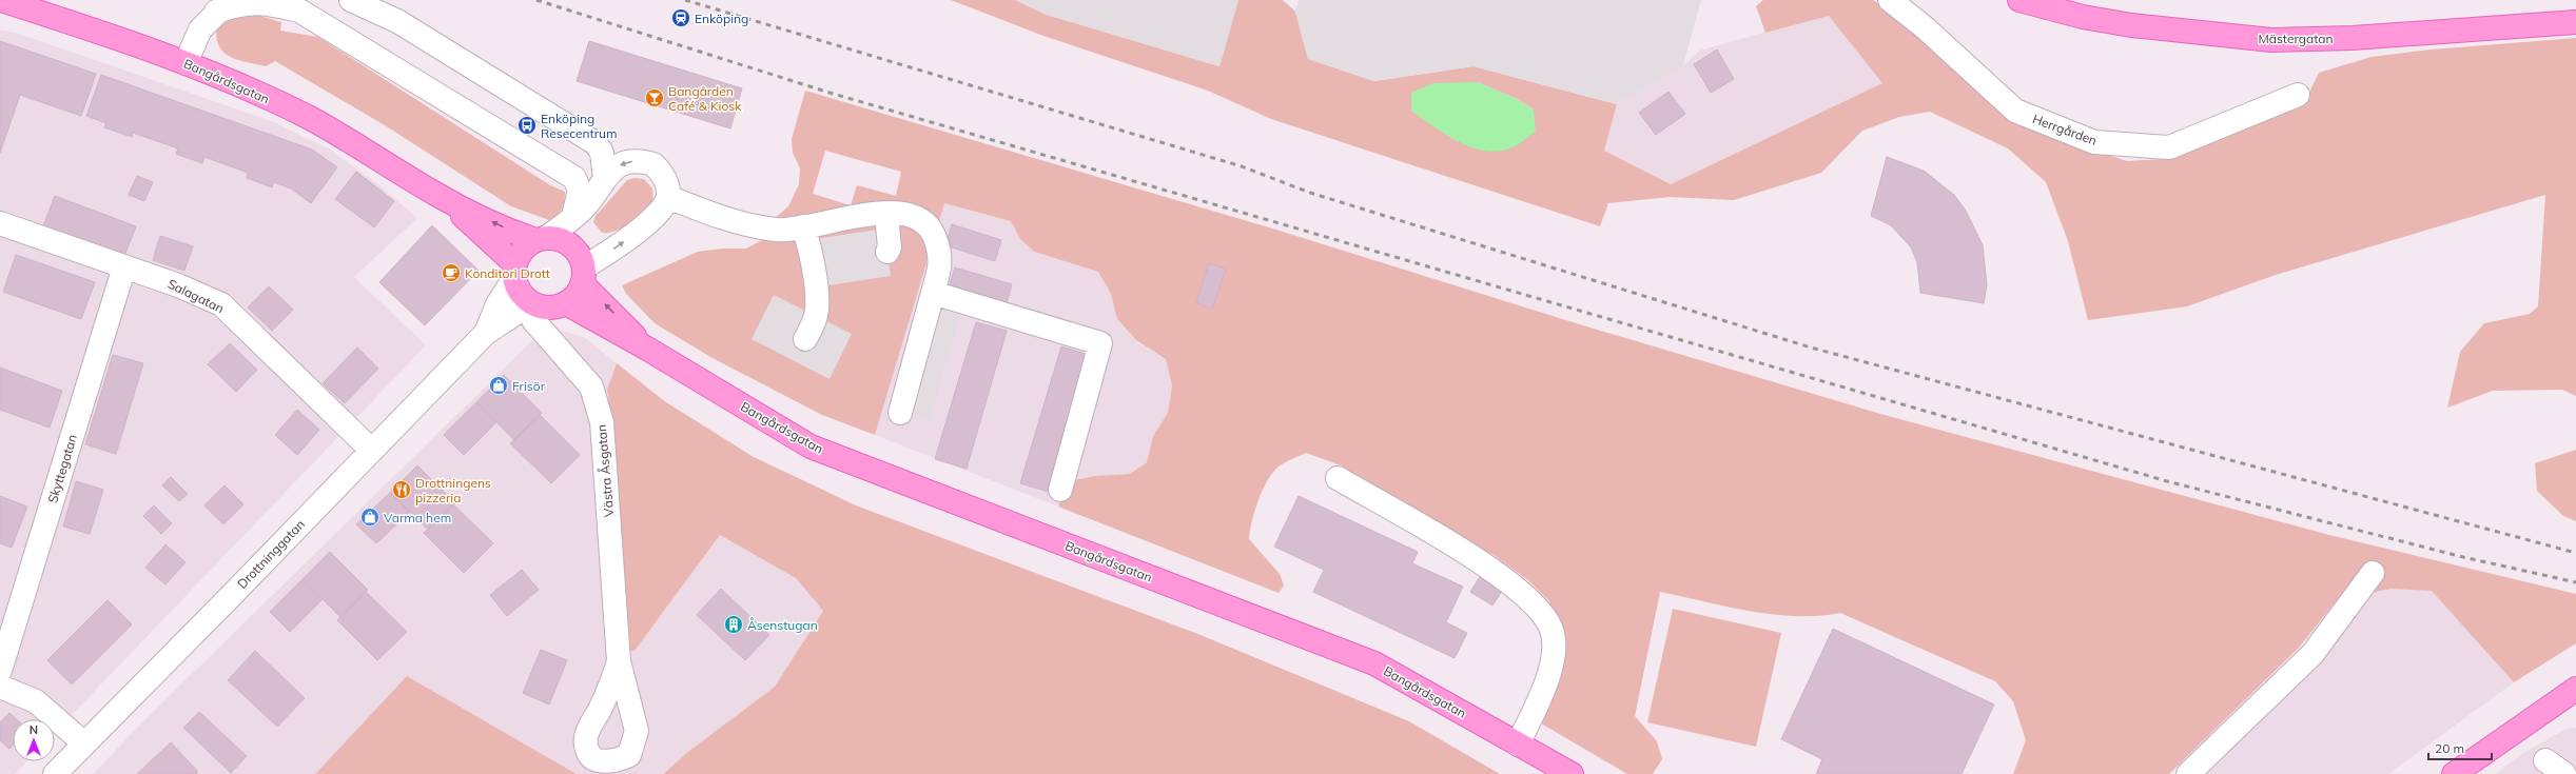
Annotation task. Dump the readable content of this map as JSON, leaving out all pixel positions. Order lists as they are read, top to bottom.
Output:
{
  "streets": {
    "main road": ["Mästergatan", "Bangårdsgatan"],
    "street": [
      "Herrgården",
      "Salagatan",
      "Skyttegatan",
      "Västra Åsgatan",
      "Drottninggatan"
    ]
  },
  "crossings": [
    ["Bangårdsgatan", "Västra Åsgatan"],
    ["Bangårdsgatan", "Drottninggatan"],
    ["Salagatan", "Skyttegatan"],
    ["Salagatan", "Drottninggatan"],
    ["Västra Åsgatan", "Drottninggatan"]
  ],
  "places": {
    "station": ["Enköping"],
    "bar": ["Bangården Café & Kiosk"],
    "bus stop": ["Enköping Resecentrum"],
    "cafe": ["Konditori Drott"],
    "shop": ["Frisör", "Varma hem"],
    "restaurant": ["Drottningens pizzeria"],
    "building": ["Åsenstugan"]
  },
  "scale_bar": "20 m",
  "north": "top"
}
